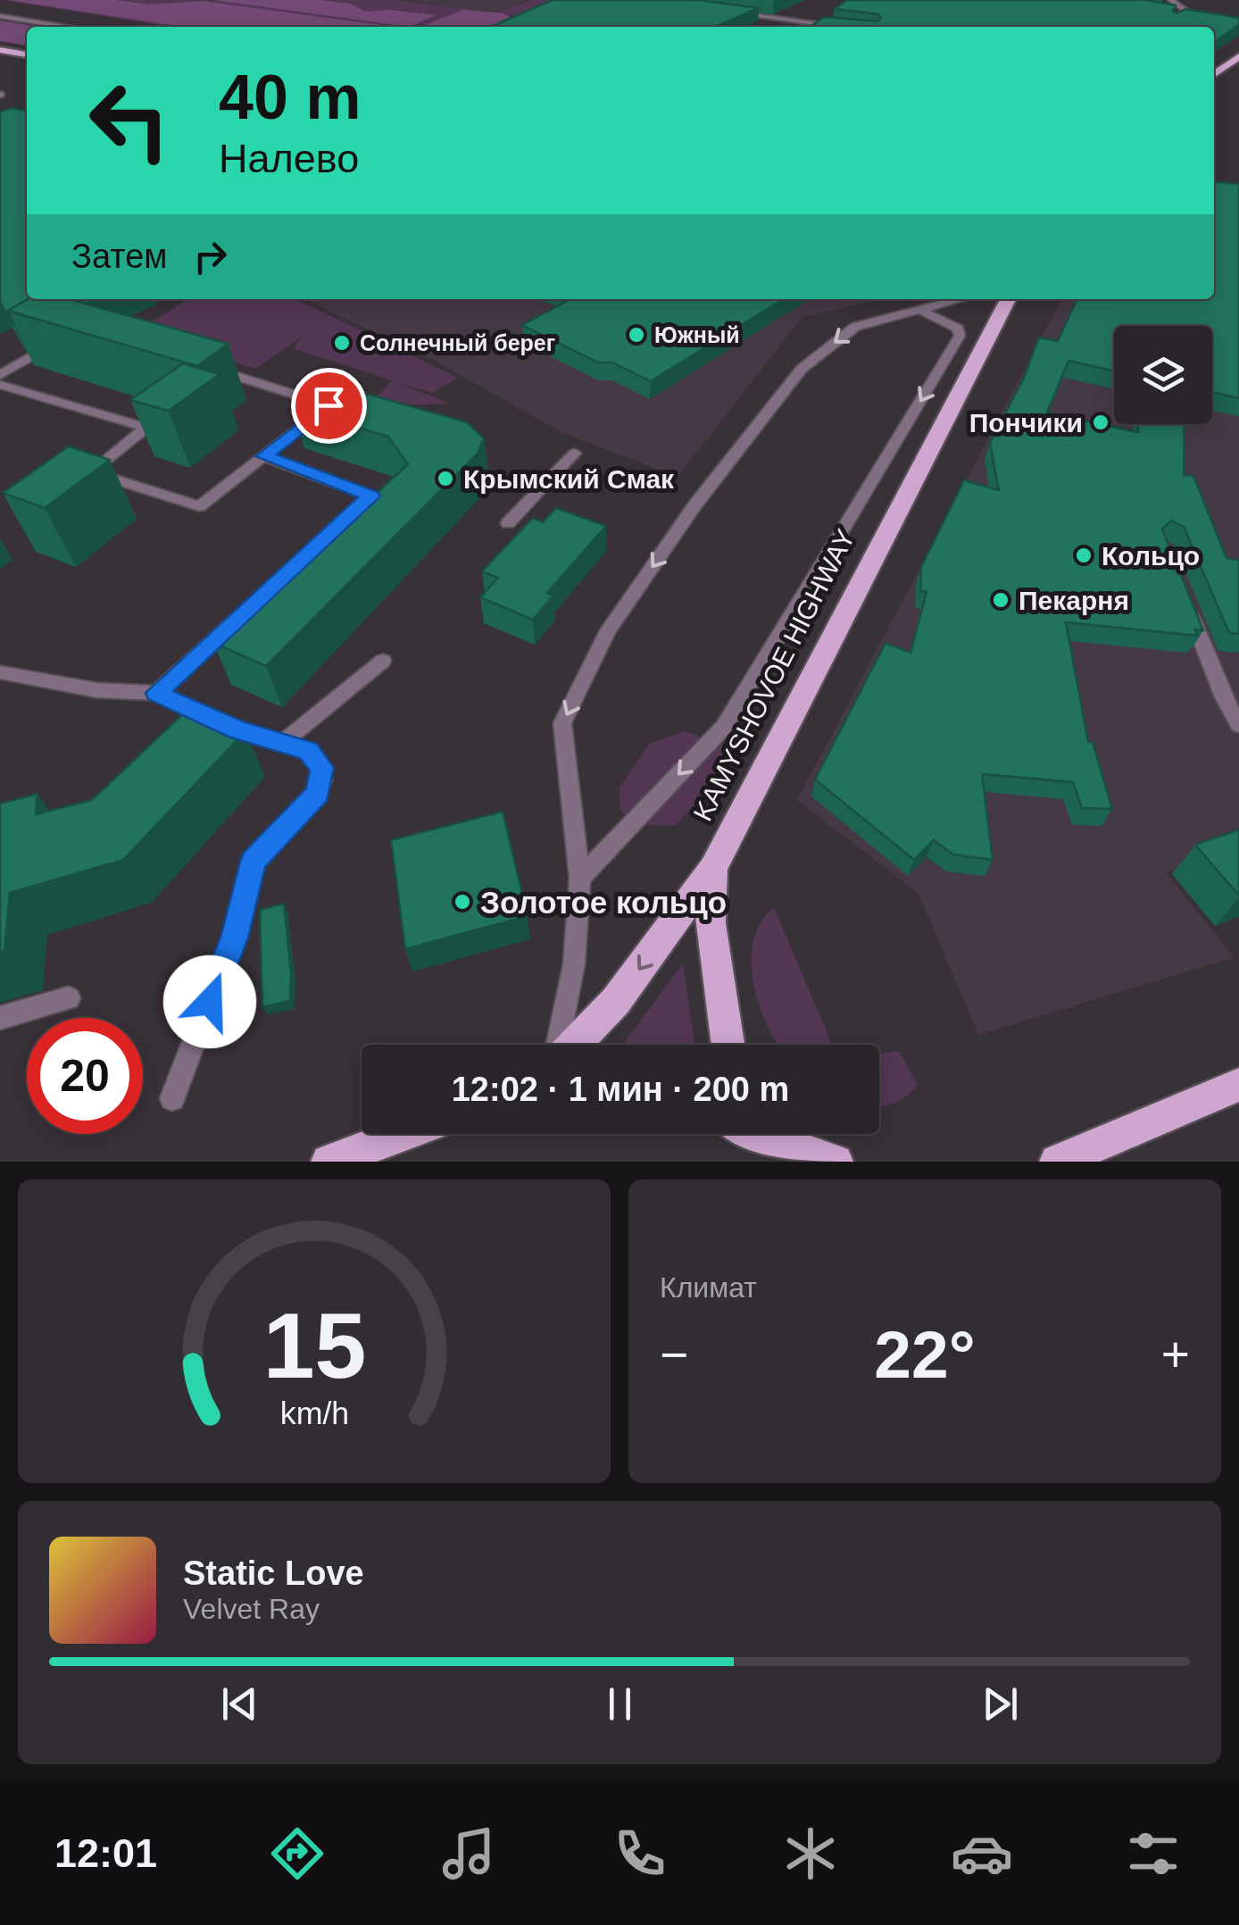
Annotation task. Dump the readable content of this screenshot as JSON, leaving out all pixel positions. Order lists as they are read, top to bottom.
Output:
{
  "streets": {
    "main road": ["KAMYSHOVOE HIGHWAY"]
  },
  "places": [
    "Южный",
    "Солнечный берег",
    "Пончики",
    "Крымский Смак",
    "Кольцо",
    "Пекарня",
    "Золотое кольцо"
  ],
  "page": {
    "turn": ["40 m", "Налево"],
    "then": "Затем",
    "limit": "20",
    "trip": "12:02 · 1 мин · 200 m",
    "tile": "Климат",
    "heat": ["−", "22°", "+"],
    "song": ["Static Love", "Velvet Ray"],
    "tabs": "12:01",
    "gauge": ["15", "km/h"]
  }
}
